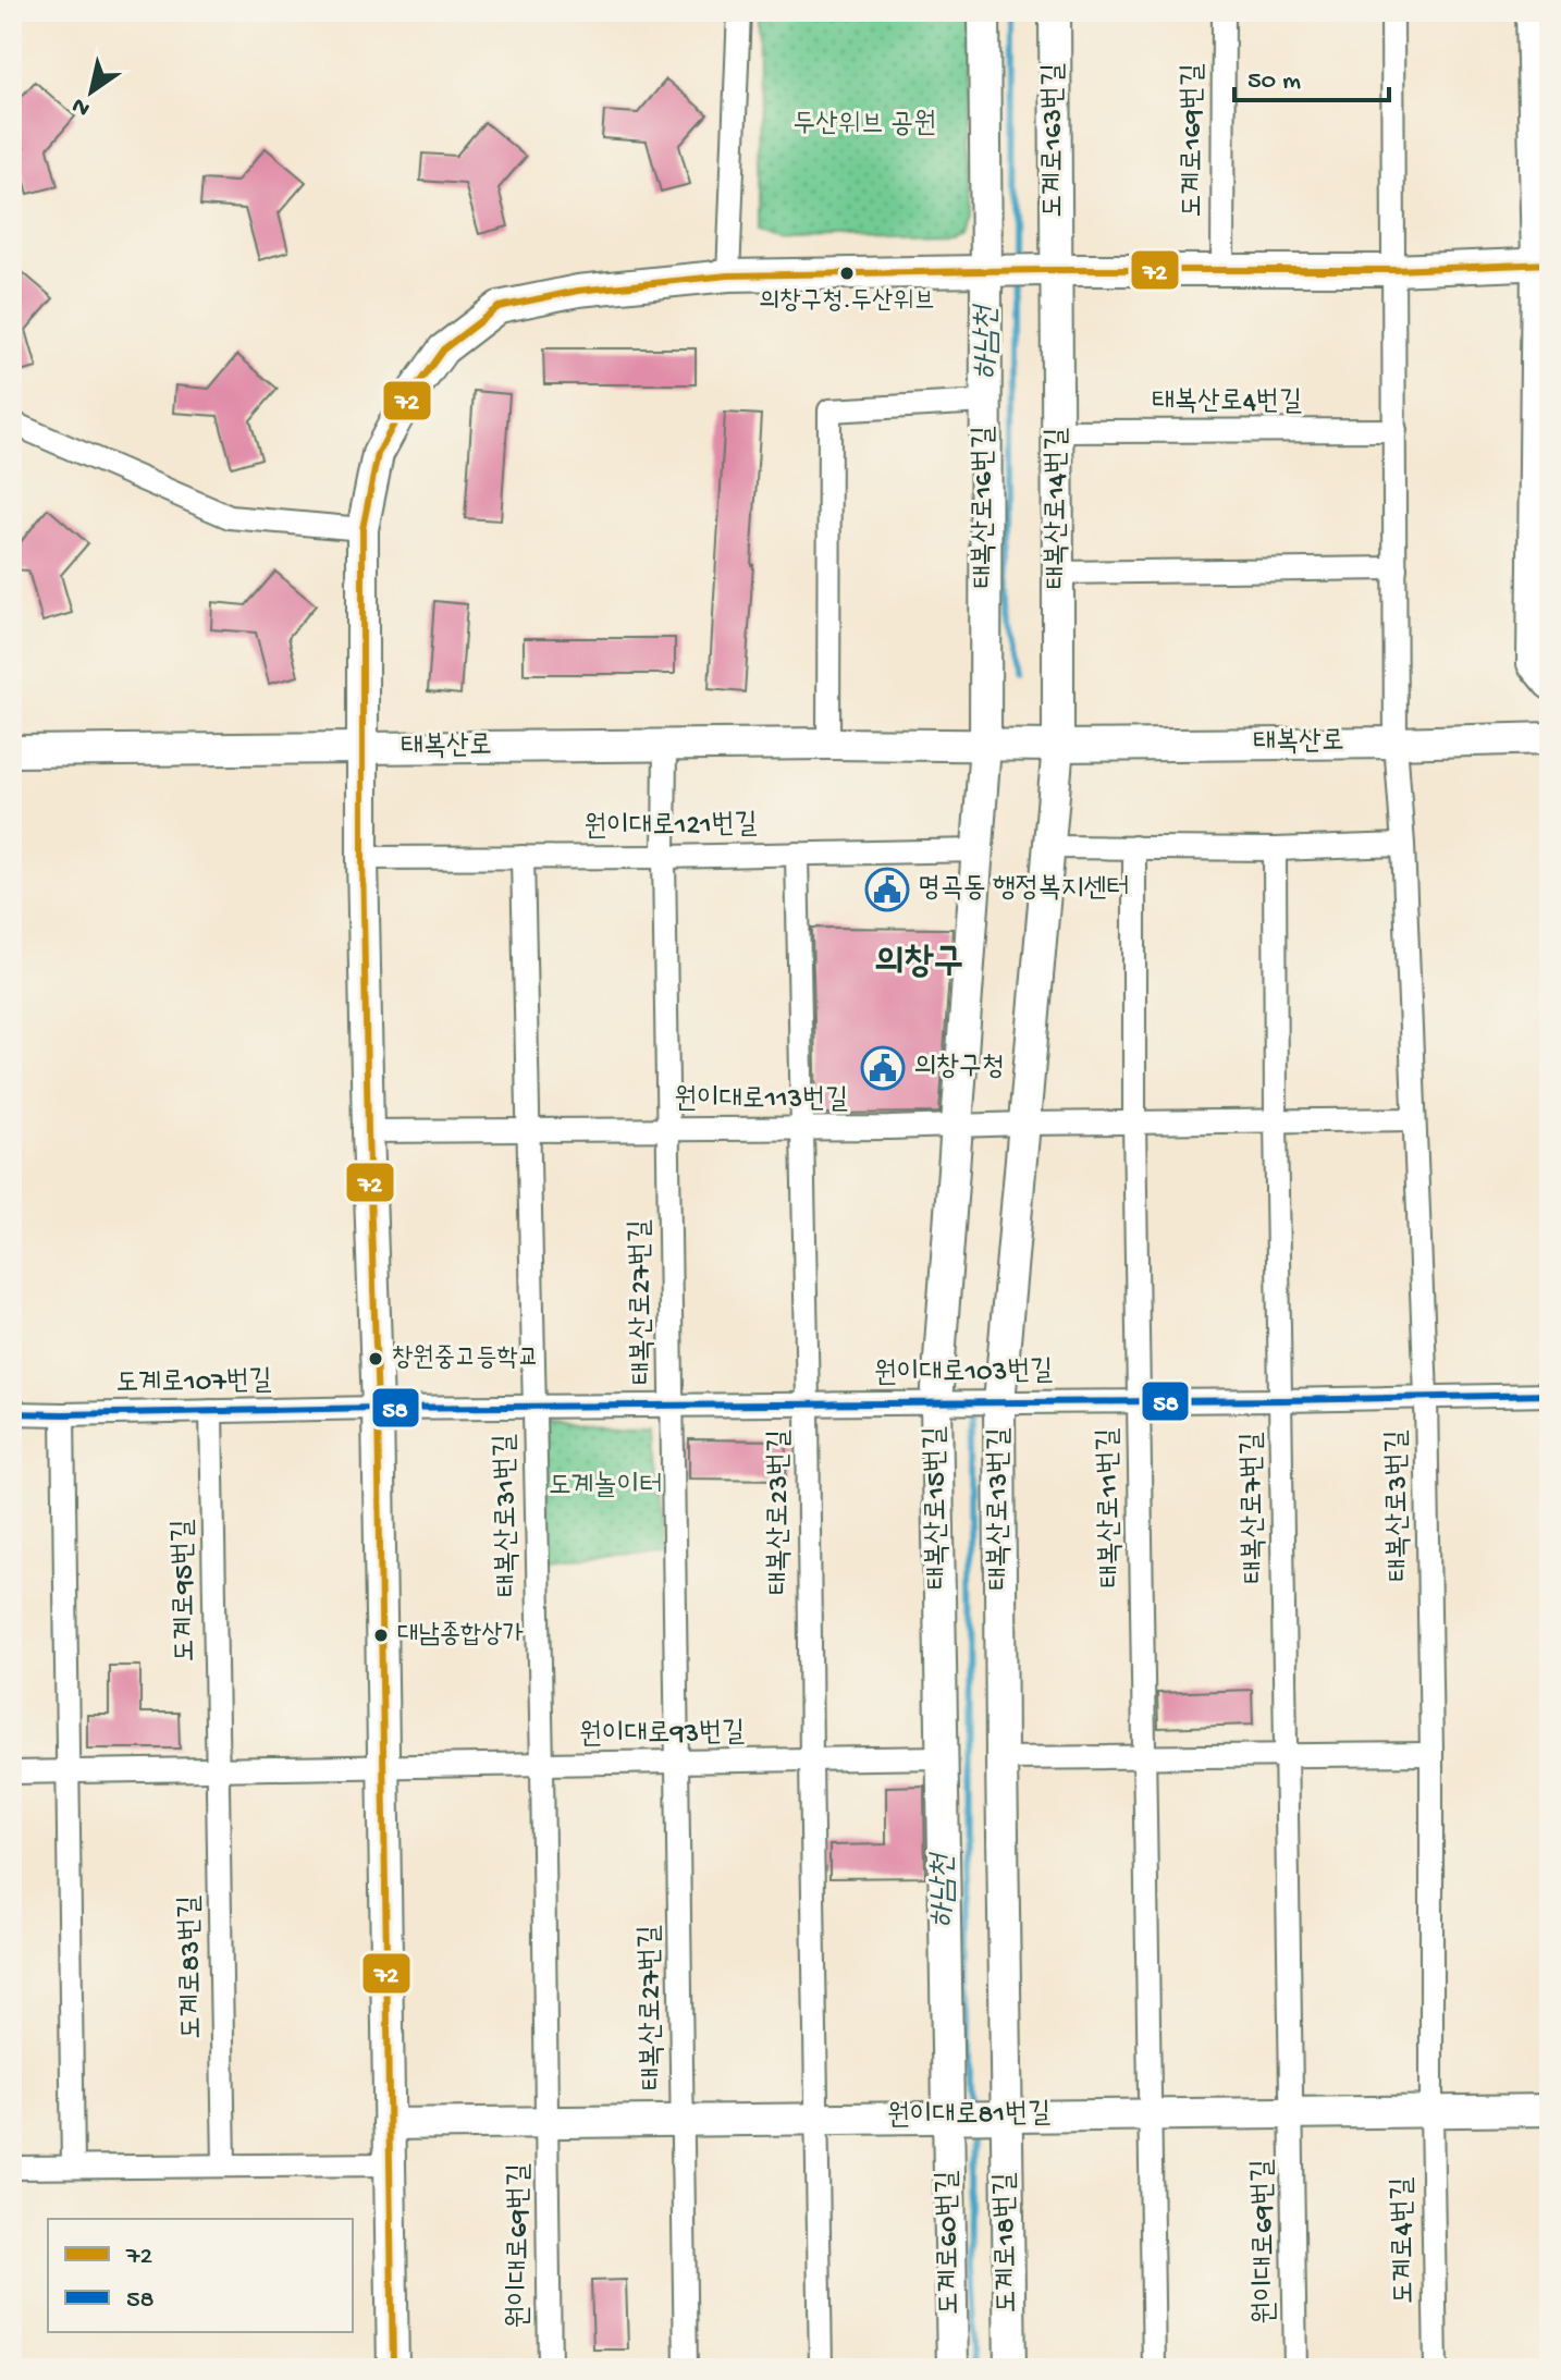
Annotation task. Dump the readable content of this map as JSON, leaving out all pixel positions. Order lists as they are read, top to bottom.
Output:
{
  "streets": {
    "street": [
      "도계로163번길",
      "도계로169번길",
      "태복산로4번길",
      "태복산로16번길",
      "태복산로14번길",
      "태복산로",
      "원이대로121번길",
      "원이대로113번길",
      "태복산로27번길",
      "원이대로103번길",
      "도계로107번길",
      "태복산로3번길",
      "태복산로15번길",
      "태복산로11번길",
      "태복산로7번길",
      "태복산로13번길",
      "태복산로23번길",
      "태복산로31번길",
      "도계로95번길",
      "원이대로93번길",
      "도계로83번길",
      "원이대로81번길",
      "도계로4번길",
      "원이대로69번길",
      "도계로60번길",
      "도계로18번길"
    ]
  },
  "crossings": [
    ["도계로163번길", "태복산로14번길"],
    ["태복산로4번길", "태복산로14번길"],
    ["태복산로16번길", "태복산로"],
    ["태복산로16번길", "태복산로15번길"],
    ["태복산로14번길", "태복산로"],
    ["태복산로14번길", "태복산로13번길"],
    ["태복산로", "태복산로27번길"],
    ["태복산로", "태복산로3번길"],
    ["태복산로", "태복산로15번길"],
    ["태복산로", "태복산로13번길"],
    ["원이대로121번길", "태복산로27번길"],
    ["원이대로121번길", "태복산로15번길"],
    ["원이대로121번길", "태복산로23번길"],
    ["원이대로121번길", "태복산로31번길"],
    ["원이대로113번길", "태복산로27번길"],
    ["원이대로113번길", "태복산로3번길"],
    ["원이대로113번길", "태복산로15번길"],
    ["원이대로113번길", "태복산로11번길"],
    ["원이대로113번길", "태복산로7번길"],
    ["원이대로113번길", "태복산로13번길"],
    ["원이대로113번길", "태복산로23번길"],
    ["원이대로113번길", "태복산로31번길"],
    ["태복산로27번길", "원이대로103번길"],
    ["태복산로27번길", "원이대로93번길"],
    ["태복산로27번길", "원이대로81번길"],
    ["원이대로103번길", "도계로107번길"],
    ["원이대로103번길", "태복산로3번길"],
    ["원이대로103번길", "태복산로15번길"],
    ["원이대로103번길", "태복산로11번길"],
    ["원이대로103번길", "태복산로7번길"],
    ["원이대로103번길", "태복산로13번길"],
    ["원이대로103번길", "태복산로23번길"],
    ["원이대로103번길", "태복산로31번길"],
    ["도계로107번길", "도계로95번길"],
    ["태복산로3번길", "원이대로81번길"],
    ["태복산로3번길", "도계로4번길"],
    ["태복산로15번길", "원이대로93번길"],
    ["태복산로15번길", "원이대로81번길"],
    ["태복산로15번길", "도계로60번길"],
    ["태복산로11번길", "원이대로81번길"],
    ["태복산로7번길", "원이대로81번길"],
    ["태복산로7번길", "원이대로69번길"],
    ["태복산로13번길", "원이대로81번길"],
    ["태복산로13번길", "도계로18번길"],
    ["태복산로23번길", "원이대로93번길"],
    ["태복산로23번길", "원이대로81번길"],
    ["태복산로31번길", "원이대로93번길"],
    ["태복산로31번길", "원이대로81번길"],
    ["태복산로31번길", "원이대로69번길"],
    ["도계로95번길", "도계로83번길"],
    ["원이대로81번길", "도계로4번길"],
    ["원이대로81번길", "원이대로69번길"],
    ["원이대로81번길", "도계로60번길"],
    ["원이대로81번길", "도계로18번길"]
  ],
  "districts": ["의창구"],
  "water": ["하남천"],
  "parks": ["두산위브 공원", "도계놀이터"],
  "places": {
    "other": ["의창구청.두산위브", "창원중고등학교", "대남종합상가"],
    "public building": ["명곡동 행정복지센터", "의창구청"]
  },
  "lines": ["transit line 72", "transit line 58"],
  "legend": ["72", "58"],
  "scale_bar": "50 m",
  "north": "bottom left"
}
